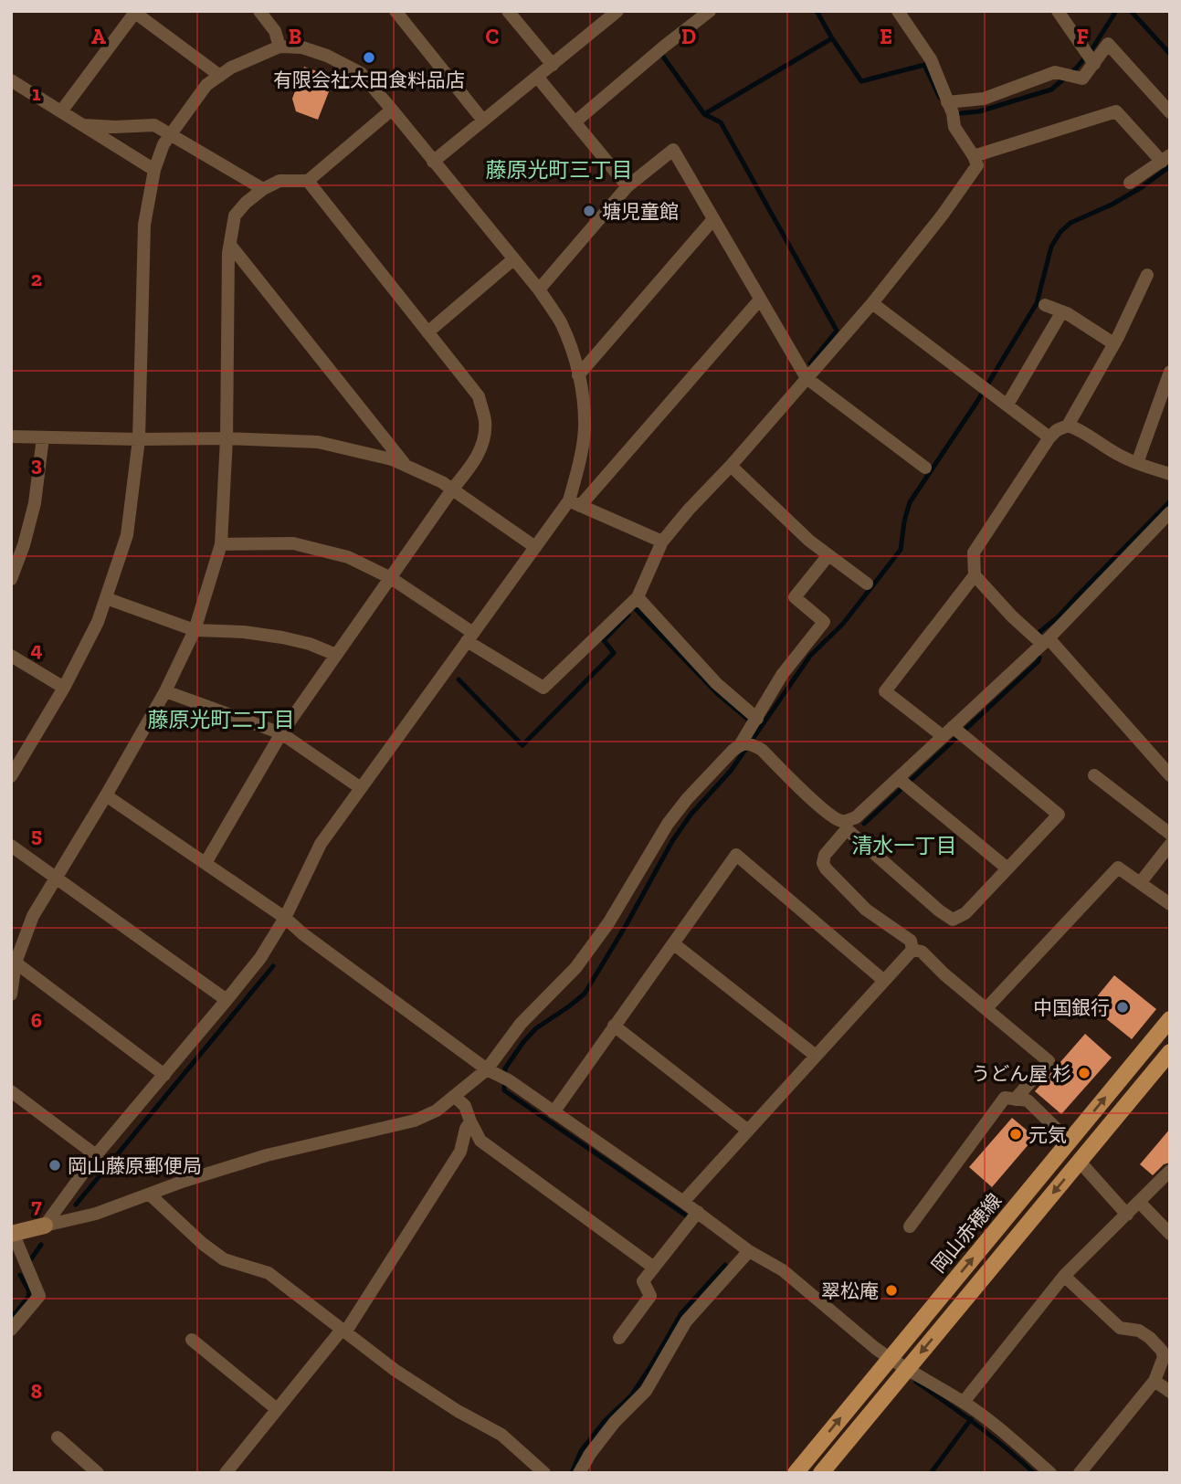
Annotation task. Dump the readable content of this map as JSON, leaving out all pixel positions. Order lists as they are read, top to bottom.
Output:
{
  "streets": {
    "main road": ["岡山赤穂線"]
  },
  "districts": ["藤原光町三丁目", "藤原光町二丁目", "清水一丁目"],
  "places": [
    "有限会社太田食料品店",
    "塘児童館",
    "中国銀行",
    "うどん屋 杉",
    "元気",
    "岡山藤原郵便局",
    "翠松庵"
  ],
  "grid": {
    "columns": [
      "A",
      "B",
      "C",
      "D",
      "E",
      "F"
    ],
    "rows": [
      "1",
      "2",
      "3",
      "4",
      "5",
      "6",
      "7",
      "8"
    ]
  }
}
